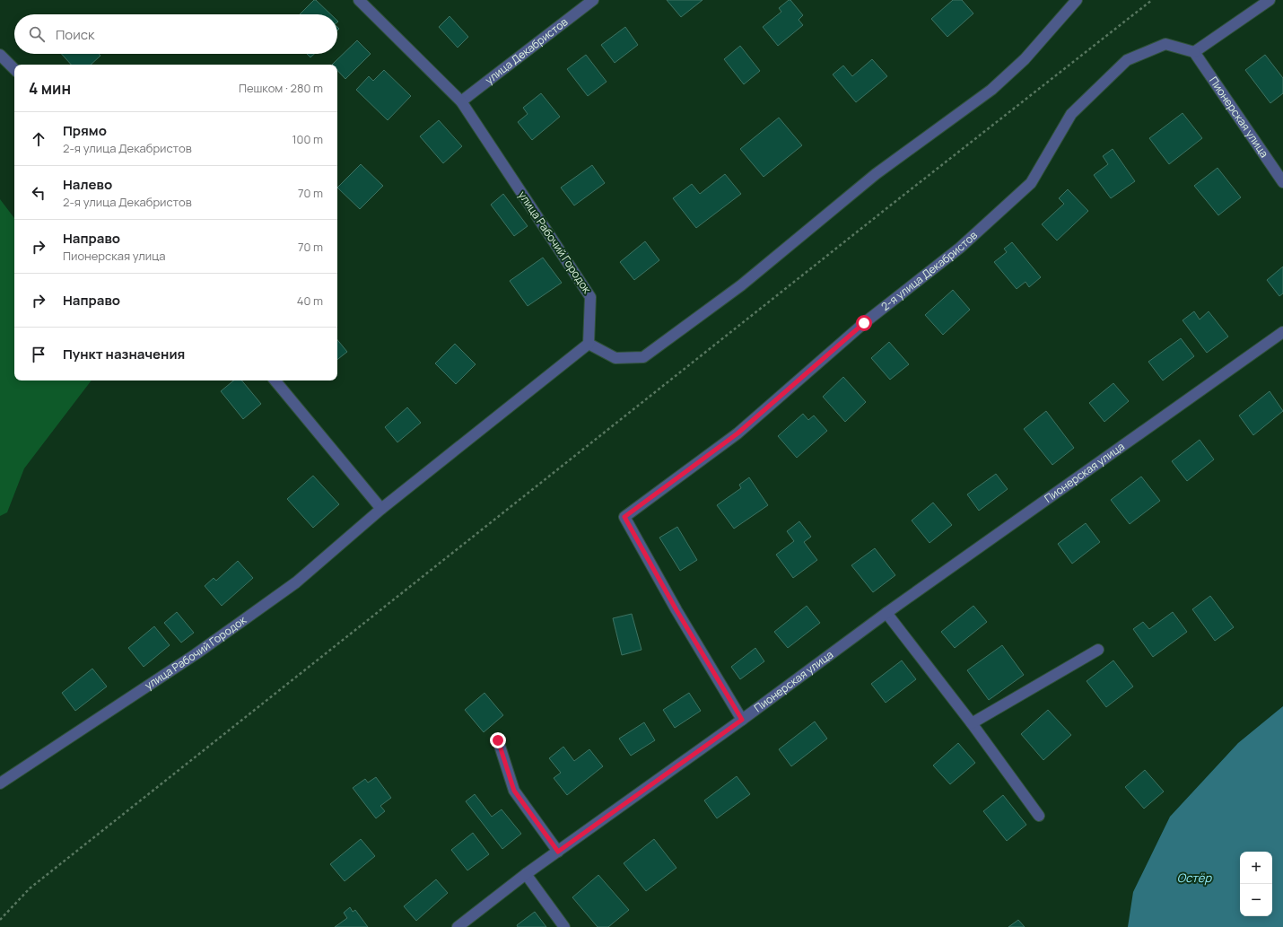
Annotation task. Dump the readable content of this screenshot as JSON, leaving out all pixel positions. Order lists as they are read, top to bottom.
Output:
{
  "streets": {
    "street": [
      "улица Декабристов",
      "Пионерская улица",
      "улица Рабочий Городок",
      "2-я улица Декабристов"
    ]
  },
  "crossings": [
    ["улица Декабристов", "улица Рабочий Городок"],
    ["Пионерская улица", "2-я улица Декабристов"]
  ],
  "water": ["Остёр"],
  "page": {
    "search": "Поиск",
    "heading": ["4 мин", "Пешком · 280 m"],
    "list": [
      ["Прямо", "2-я улица Декабристов", "100 m"],
      ["Налево", "2-я улица Декабристов", "70 m"],
      ["Направо", "Пионерская улица", "70 m"],
      ["Направо", "40 m"],
      "Пункт назначения"
    ],
    "map_buttons": ["+", "−"]
  }
}
